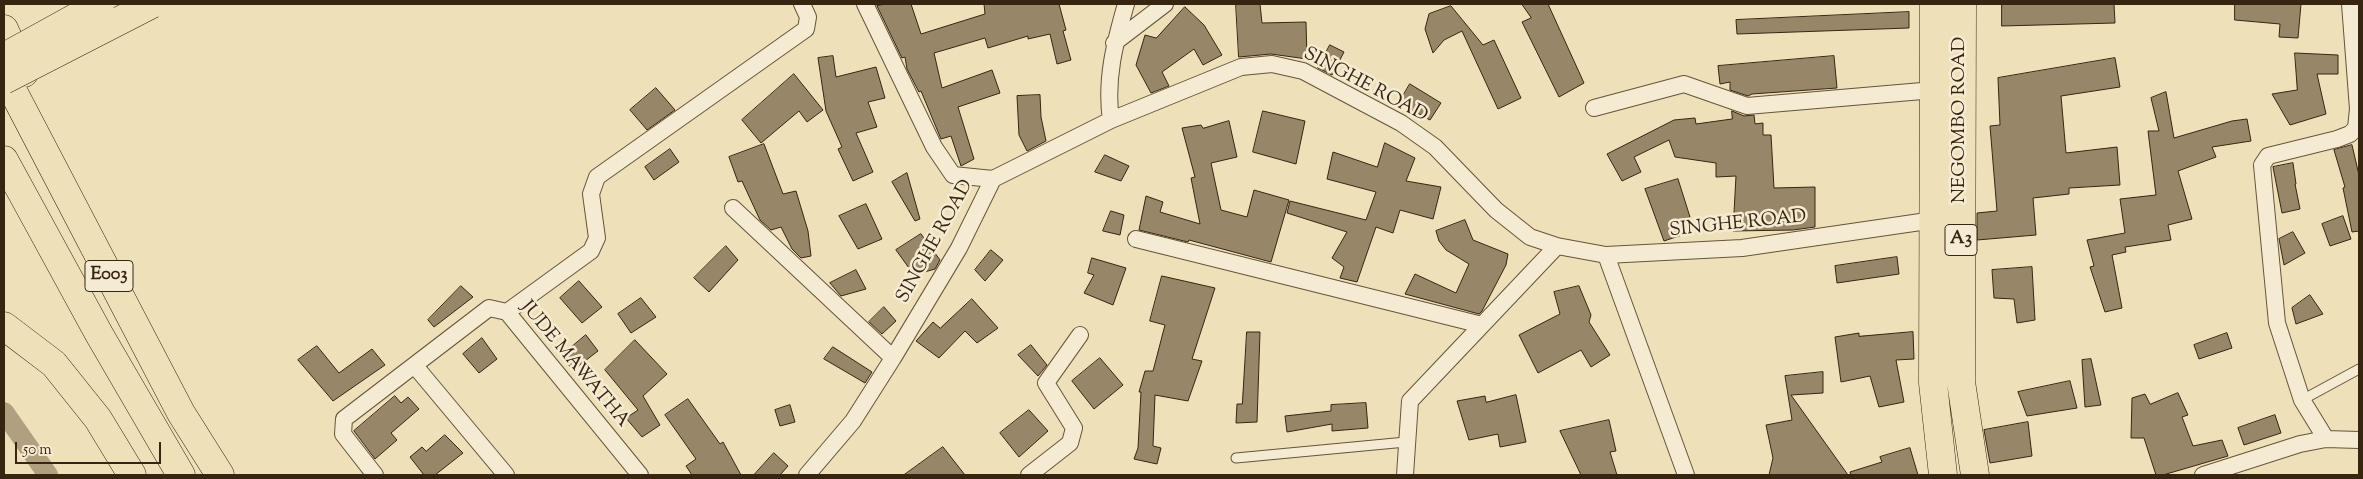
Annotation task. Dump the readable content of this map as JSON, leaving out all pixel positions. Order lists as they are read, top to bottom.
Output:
{
  "streets": {
    "highway": ["NEGOMBO ROAD", "A3", "E003"],
    "street": ["SINGHE ROAD", "JUDE MAWATHA"]
  },
  "crossings": [
    ["SINGHE ROAD", "NEGOMBO ROAD"]
  ],
  "scale_bar": "50 m"
}
